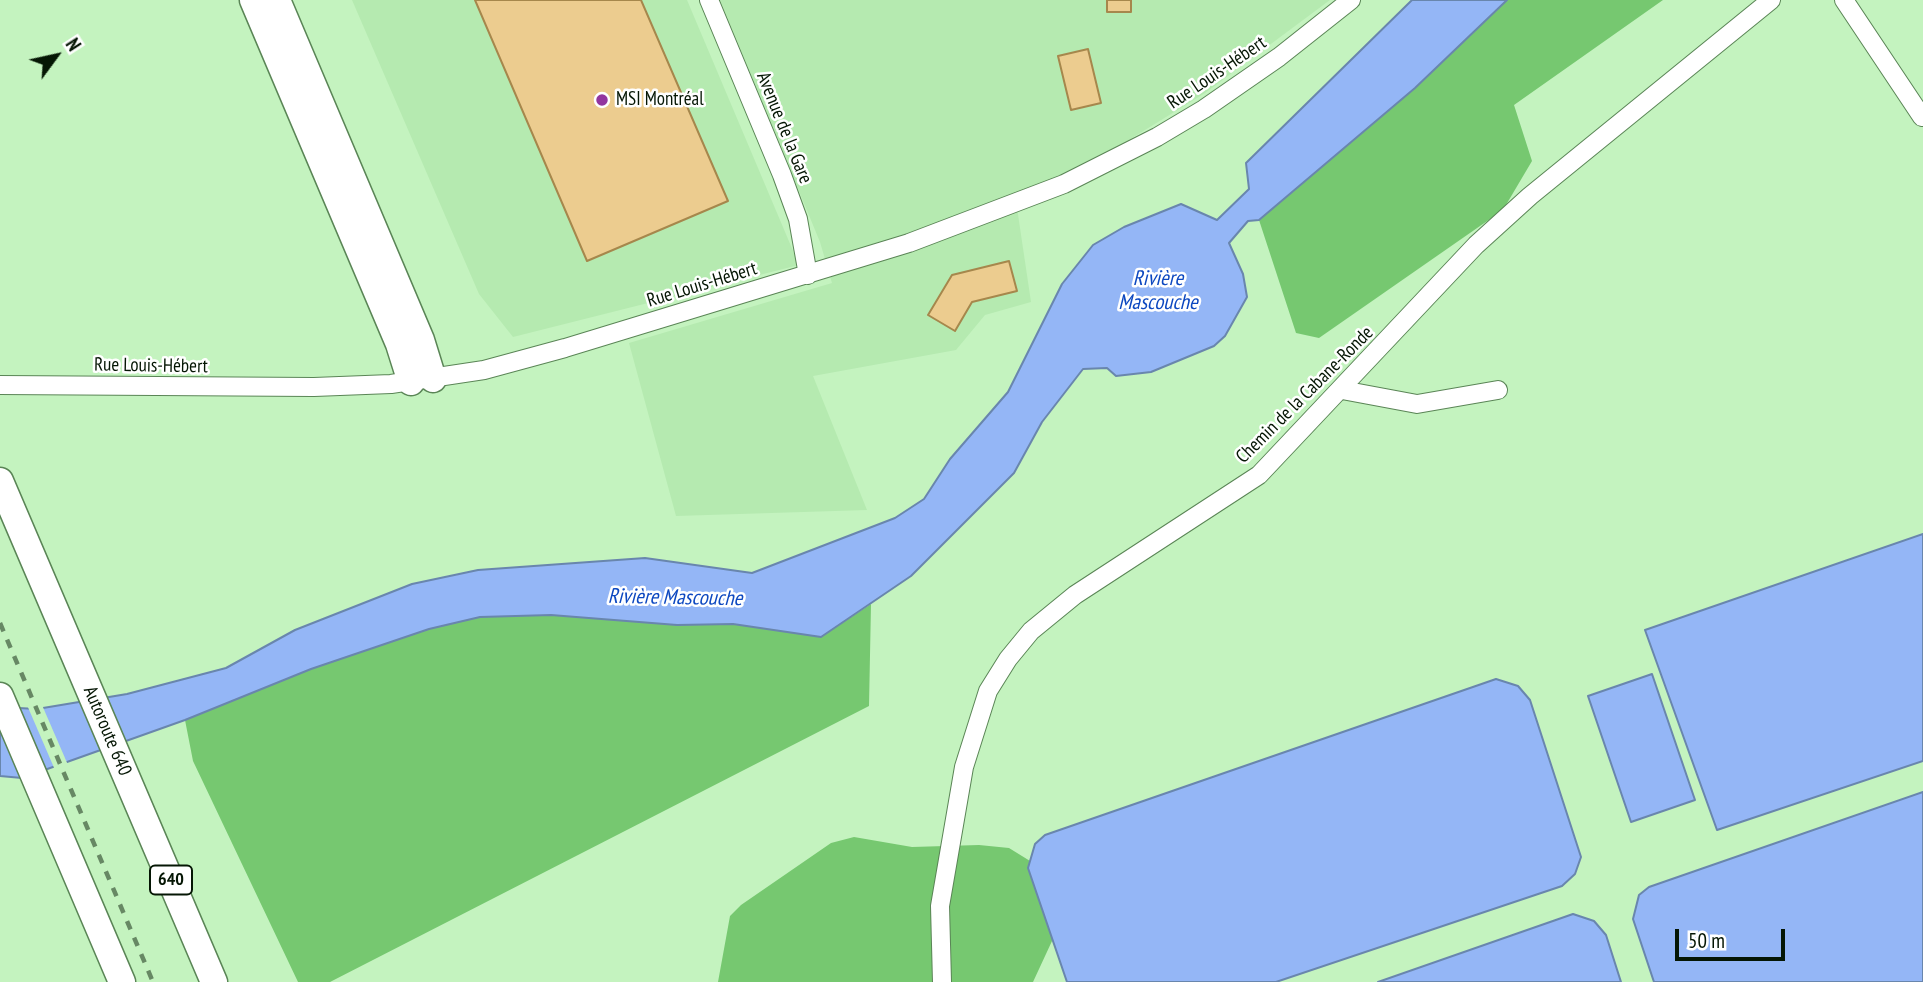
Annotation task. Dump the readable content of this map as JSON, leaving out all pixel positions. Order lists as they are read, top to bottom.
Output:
{
  "streets": {
    "highway": ["Autoroute 640", "640"],
    "street": ["Rue Louis-Hébert", "Avenue de la Gare", "Chemin de la Cabane-Ronde"]
  },
  "crossings": [
    ["Rue Louis-Hébert", "Avenue de la Gare"]
  ],
  "water": ["Rivière Mascouche"],
  "places": ["MSI Montréal"],
  "scale_bar": "50 m",
  "north": "top right"
}
